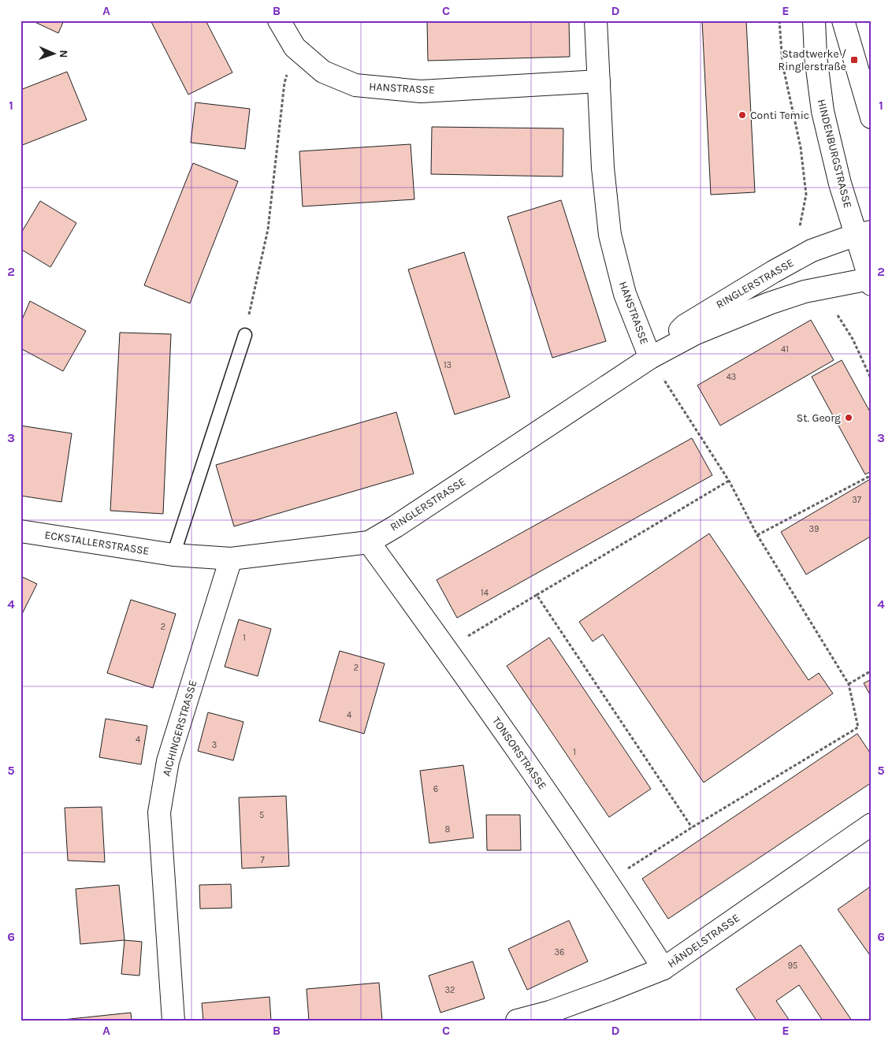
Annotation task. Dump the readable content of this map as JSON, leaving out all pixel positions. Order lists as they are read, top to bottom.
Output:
{
  "streets": {
    "street": [
      "HANSTRASSE",
      "HINDENBURGSTRASSE",
      "RINGLERSTRASSE",
      "ECKSTALLERSTRASSE",
      "AICHINGERSTRASSE",
      "TONSORSTRASSE",
      "HÄNDELSTRASSE"
    ]
  },
  "crossings": [
    ["HANSTRASSE", "RINGLERSTRASSE"],
    ["HINDENBURGSTRASSE", "RINGLERSTRASSE"],
    ["RINGLERSTRASSE", "ECKSTALLERSTRASSE"],
    ["RINGLERSTRASSE", "AICHINGERSTRASSE"],
    ["RINGLERSTRASSE", "TONSORSTRASSE"],
    ["TONSORSTRASSE", "HÄNDELSTRASSE"]
  ],
  "places": {
    "transit": ["Stadtwerke / Ringlerstraße"],
    "other": ["Conti Temic", "St. Georg"]
  },
  "house_numbers": [
    "41",
    "13",
    "43",
    "37",
    "39",
    "14",
    "2",
    "1",
    "2",
    "4",
    "4",
    "3",
    "1",
    "6",
    "5",
    "8",
    "7",
    "36",
    "95",
    "32"
  ],
  "north": "right",
  "grid": {
    "columns": [
      "A",
      "B",
      "C",
      "D",
      "E"
    ],
    "rows": [
      "1",
      "2",
      "3",
      "4",
      "5",
      "6"
    ]
  }
}
